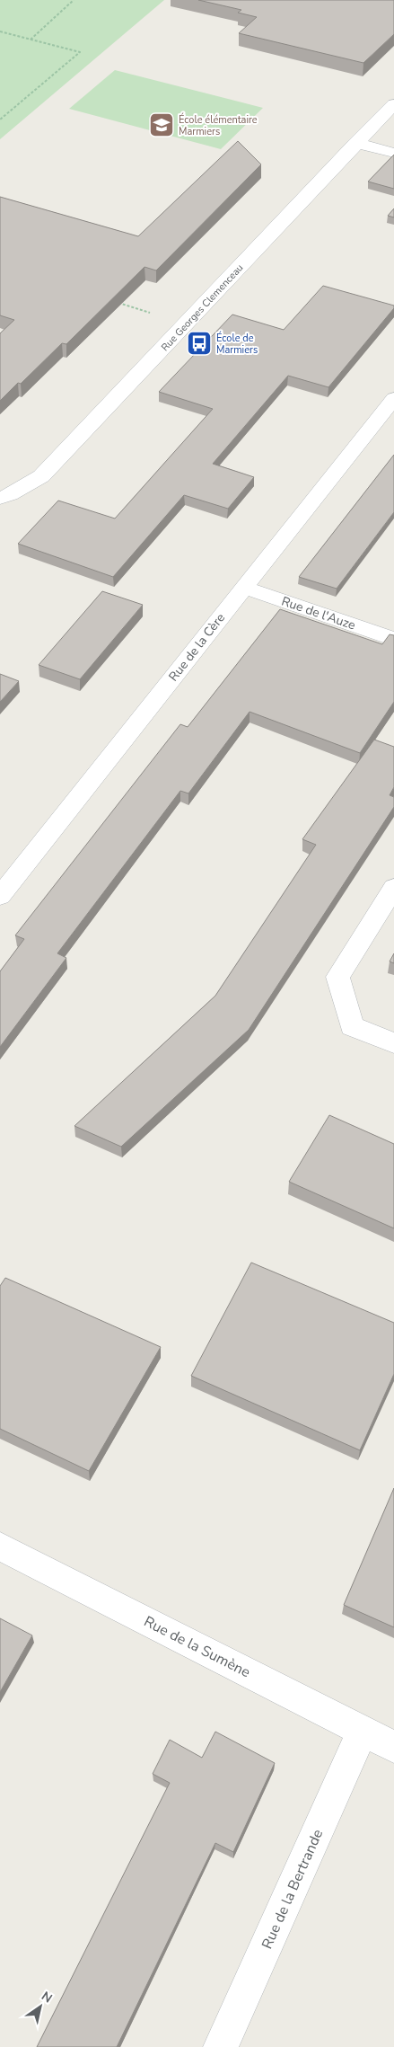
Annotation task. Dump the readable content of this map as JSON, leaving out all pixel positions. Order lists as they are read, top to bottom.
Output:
{
  "streets": {
    "street": [
      "Rue Georges Clemenceau",
      "Rue de l'Auze",
      "Rue de la Cère",
      "Rue de la Sumène",
      "Rue de la Bertrande"
    ]
  },
  "crossings": [
    ["Rue de l'Auze", "Rue de la Cère"],
    ["Rue de la Sumène", "Rue de la Bertrande"]
  ],
  "places": {
    "school or university": ["École élémentaire Marmiers"],
    "bus stop": ["École de Marmiers"]
  },
  "north": "top right"
}
